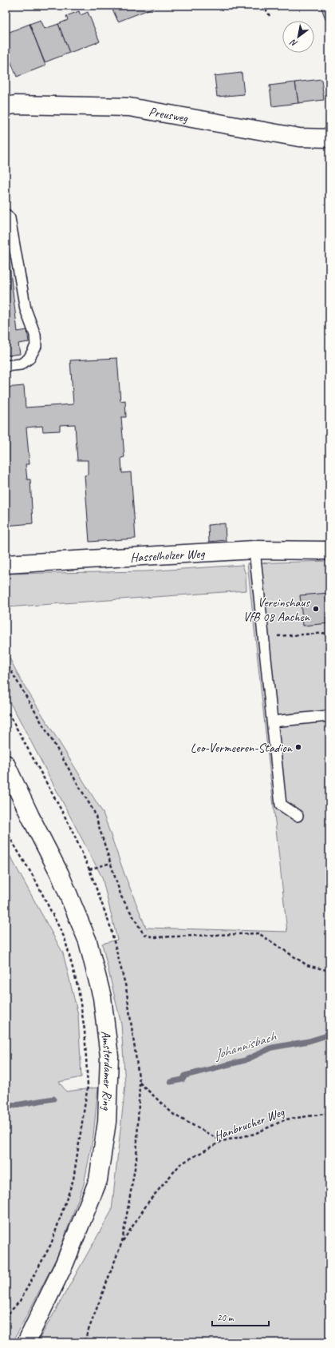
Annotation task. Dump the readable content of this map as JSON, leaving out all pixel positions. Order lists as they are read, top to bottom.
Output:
{
  "streets": {
    "main road": ["Preusweg", "Hasselholzer Weg", "Amsterdamer Ring"],
    "path": ["Hanbrucher Weg"]
  },
  "water": ["Johannisbach"],
  "places": ["Vereinshaus VfB 08 Aachen", "Leo-Vermeeren-Stadion"],
  "scale_bar": "20 m",
  "north": "bottom left"
}
